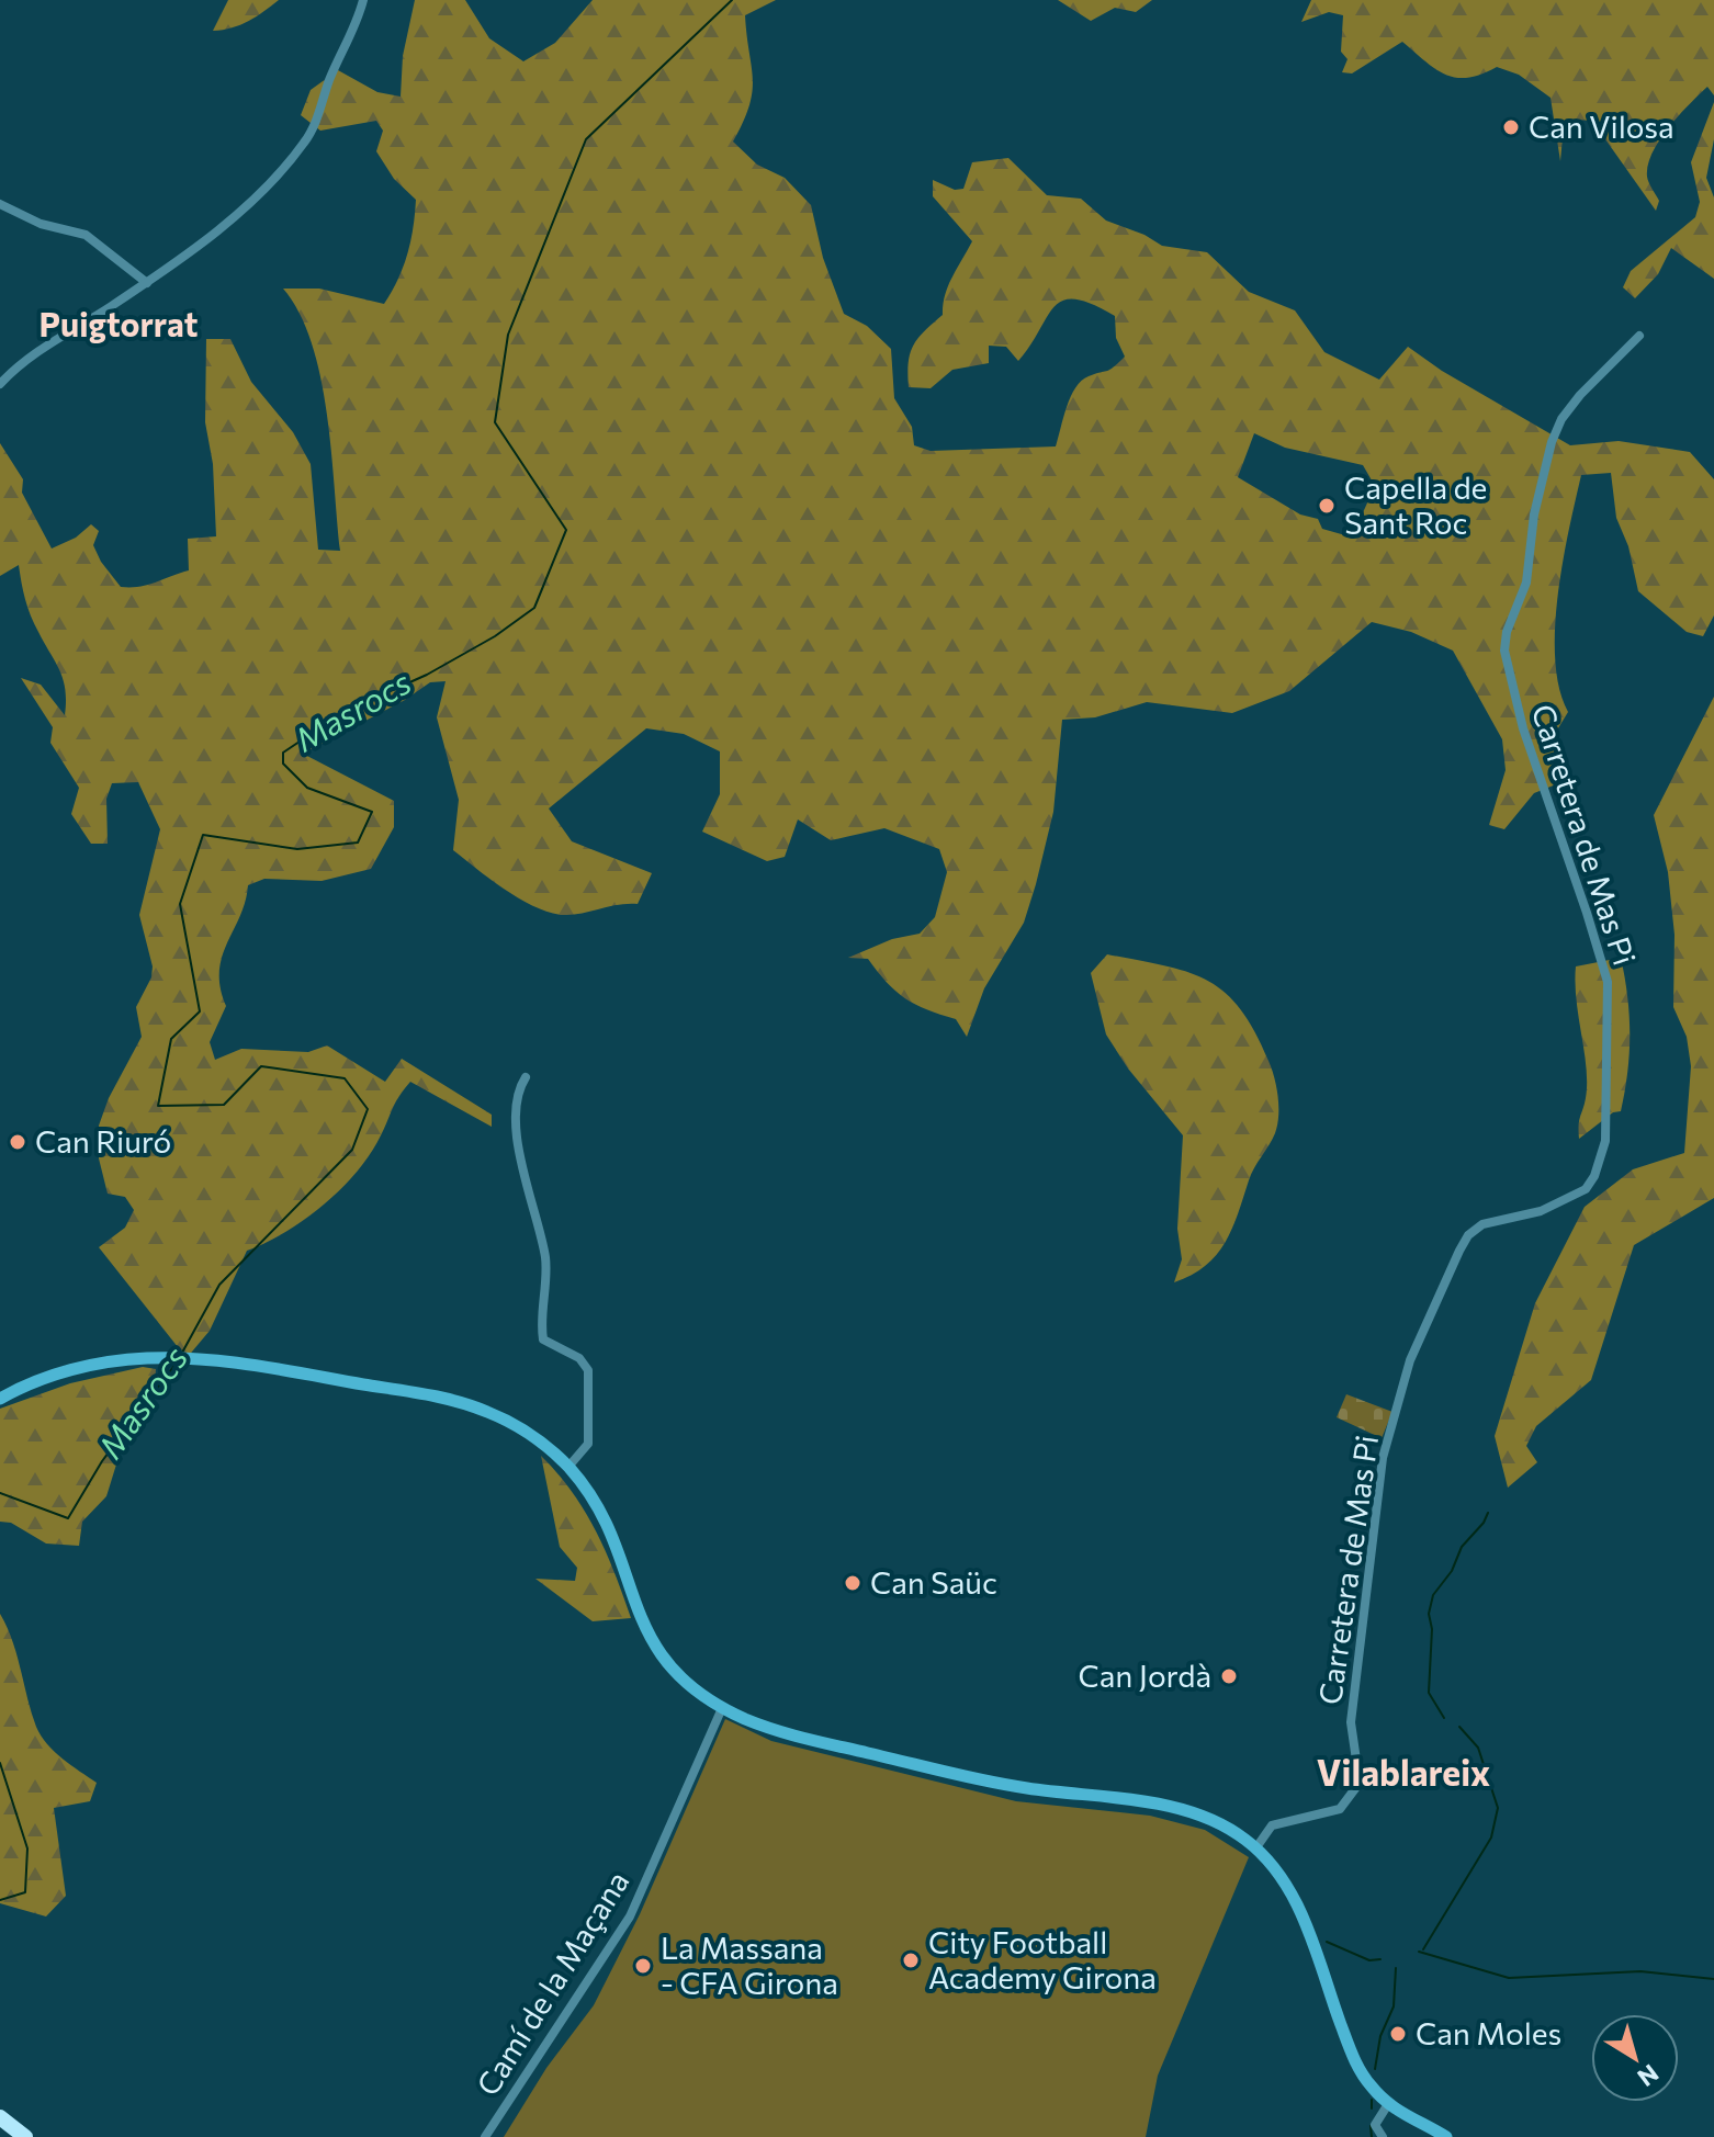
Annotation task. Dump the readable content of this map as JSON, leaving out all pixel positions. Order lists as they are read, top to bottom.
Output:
{
  "streets": {
    "street": ["Carretera de Mas Pi", "Camí de la Maçana"]
  },
  "districts": ["Puigtorrat", "Vilablareix"],
  "water": ["Masrocs"],
  "places": [
    "Can Vilosa",
    "Capella de Sant Roc",
    "Can Riuró",
    "Can Saüc",
    "Can Jordà",
    "City Football Academy Girona",
    "La Massana - CFA Girona",
    "Can Moles"
  ],
  "north": "bottom right"
}
